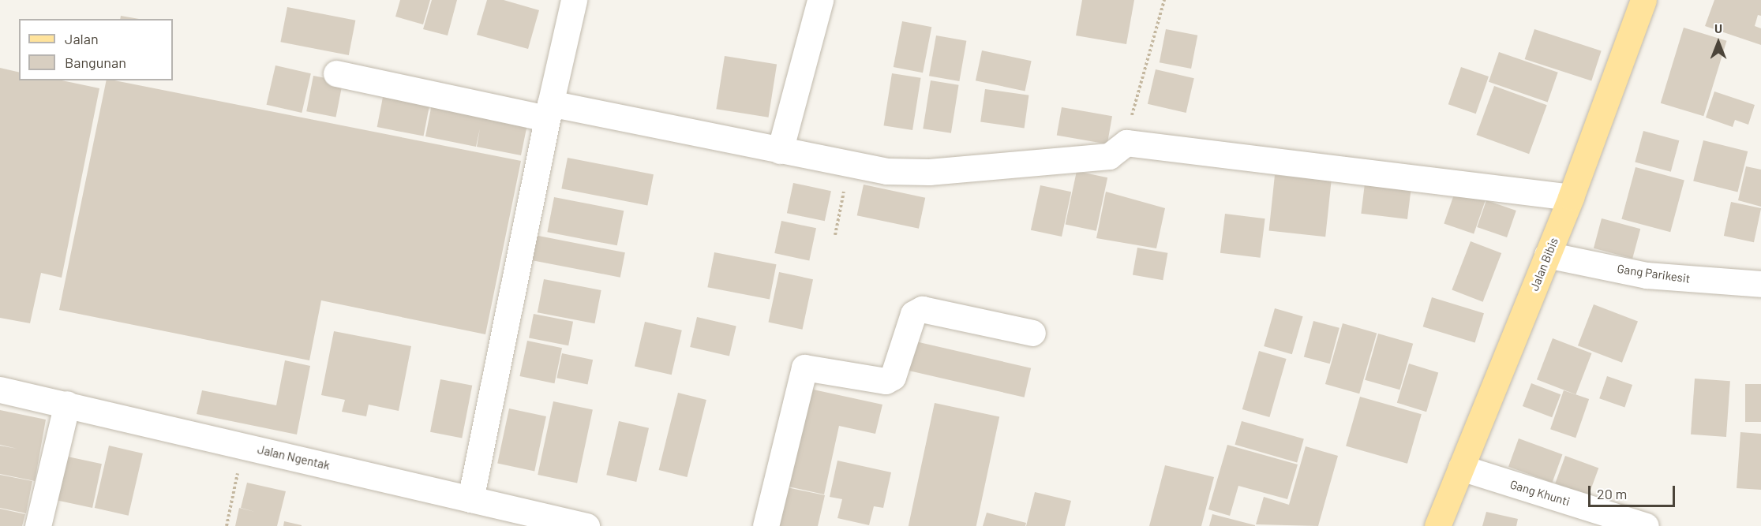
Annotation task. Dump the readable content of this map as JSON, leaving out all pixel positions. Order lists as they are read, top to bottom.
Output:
{
  "streets": {
    "main road": ["Jalan Bibis"],
    "street": ["Gang Parikesit", "Jalan Ngentak", "Gang Khunti"]
  },
  "crossings": [
    ["Jalan Bibis", "Gang Parikesit"],
    ["Jalan Bibis", "Gang Khunti"]
  ],
  "legend": ["Jalan", "Bangunan"],
  "scale_bar": "20 m",
  "north": "top"
}
